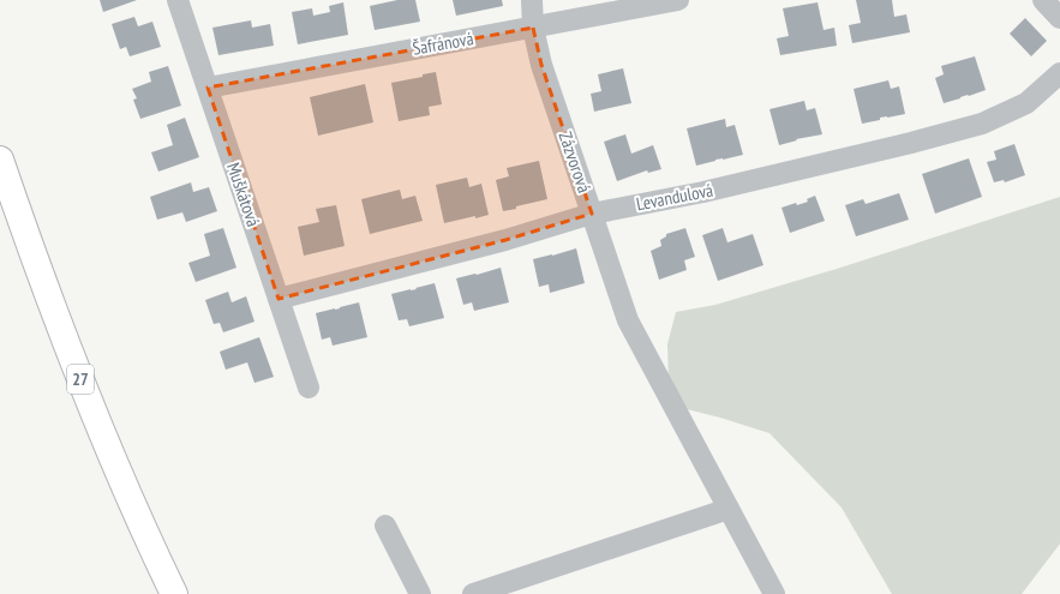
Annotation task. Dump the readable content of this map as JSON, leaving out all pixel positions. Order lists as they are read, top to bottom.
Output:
{
  "streets": {
    "main road": ["27"],
    "street": [
      "Šafránová",
      "Zázvorová",
      "Muškátová",
      "Levandulová"
    ]
  },
  "crossings": [
    ["Šafránová", "Zázvorová"],
    ["Šafránová", "Muškátová"],
    ["Zázvorová", "Levandulová"],
    ["Muškátová", "Levandulová"]
  ]
}
